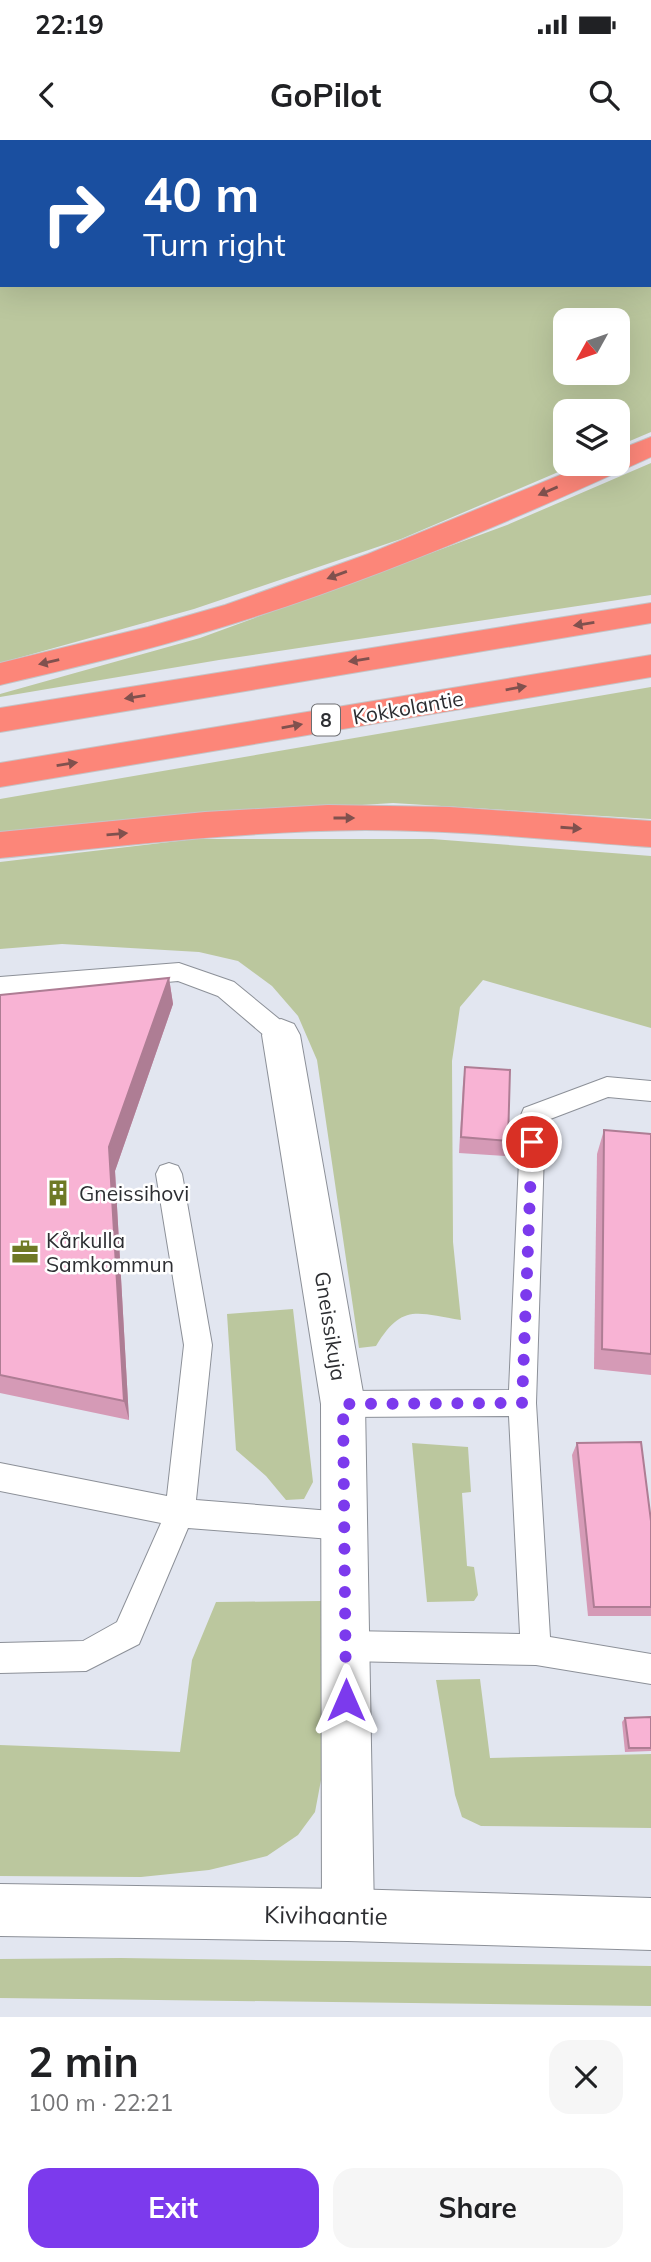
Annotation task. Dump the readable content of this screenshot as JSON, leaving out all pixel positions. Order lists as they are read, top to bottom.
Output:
{
  "streets": {
    "highway": ["Kokkolantie", "8"],
    "street": ["Gneissikuja", "Kivihaantie"]
  },
  "crossings": [
    ["Gneissikuja", "Kivihaantie"]
  ],
  "places": {
    "building": ["Gneissihovi"],
    "office": ["Kårkulla Samkommun"]
  },
  "north": "bottom left",
  "page": {
    "status": "22:19",
    "header": "GoPilot",
    "turn": ["40 m", "Turn right"],
    "heading": ["2 min", "100 m · 22:21"],
    "buttons": ["Exit", "Share"]
  }
}
